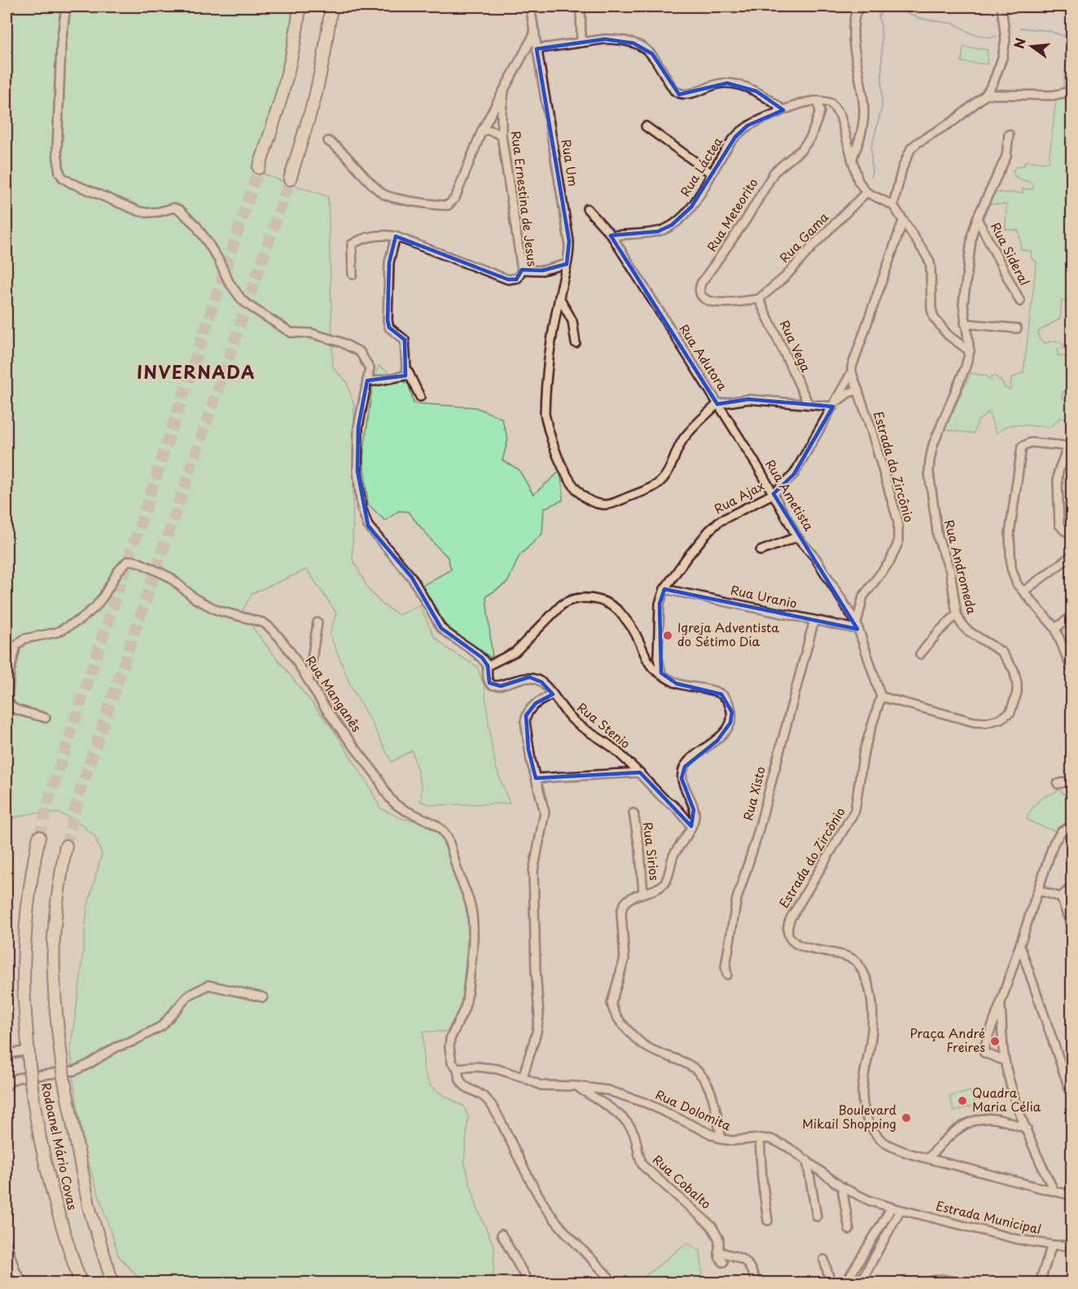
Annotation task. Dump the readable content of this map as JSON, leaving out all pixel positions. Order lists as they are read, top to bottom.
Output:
{
  "streets": {
    "highway": ["Rodoanel Mário Covas"],
    "street": [
      "Rua Um",
      "Rua Láctea",
      "Rua Ernestina de Jesus",
      "Rua Meteorito",
      "Rua Gama",
      "Rua Sideral",
      "Rua Vega",
      "Rua Adutora",
      "Estrada do Zircônio",
      "Rua Ametista",
      "Rua Ajax",
      "Rua Andromeda",
      "Rua Uranio",
      "Rua Manganês",
      "Rua Stenio",
      "Rua Xisto",
      "Rua Sirios",
      "Rua Dolomita",
      "Rua Cobalto",
      "Estrada Municipal"
    ]
  },
  "crossings": [
    ["Rua Um", "Rua Adutora"],
    ["Rua Láctea", "Rua Meteorito"],
    ["Rua Láctea", "Rua Adutora"],
    ["Rua Meteorito", "Rua Gama"],
    ["Rua Meteorito", "Rua Vega"],
    ["Rua Gama", "Rua Vega"],
    ["Rua Sideral", "Rua Andromeda"],
    ["Rua Adutora", "Rua Ametista"],
    ["Estrada do Zircônio", "Rua Ametista"],
    ["Estrada do Zircônio", "Rua Ajax"],
    ["Estrada do Zircônio", "Rua Andromeda"],
    ["Estrada do Zircônio", "Rua Uranio"],
    ["Rua Ametista", "Rua Ajax"],
    ["Rua Ametista", "Rua Uranio"],
    ["Rua Ajax", "Rua Uranio"],
    ["Rua Uranio", "Rua Xisto"],
    ["Rua Dolomita", "Rua Cobalto"],
    ["Rua Dolomita", "Estrada Municipal"]
  ],
  "districts": ["INVERNADA"],
  "places": [
    "Igreja Adventista do Sétimo Dia",
    "Praça André Freires",
    "Quadra Maria Célia",
    "Boulevard Mikail Shopping"
  ],
  "north": "left"
}
